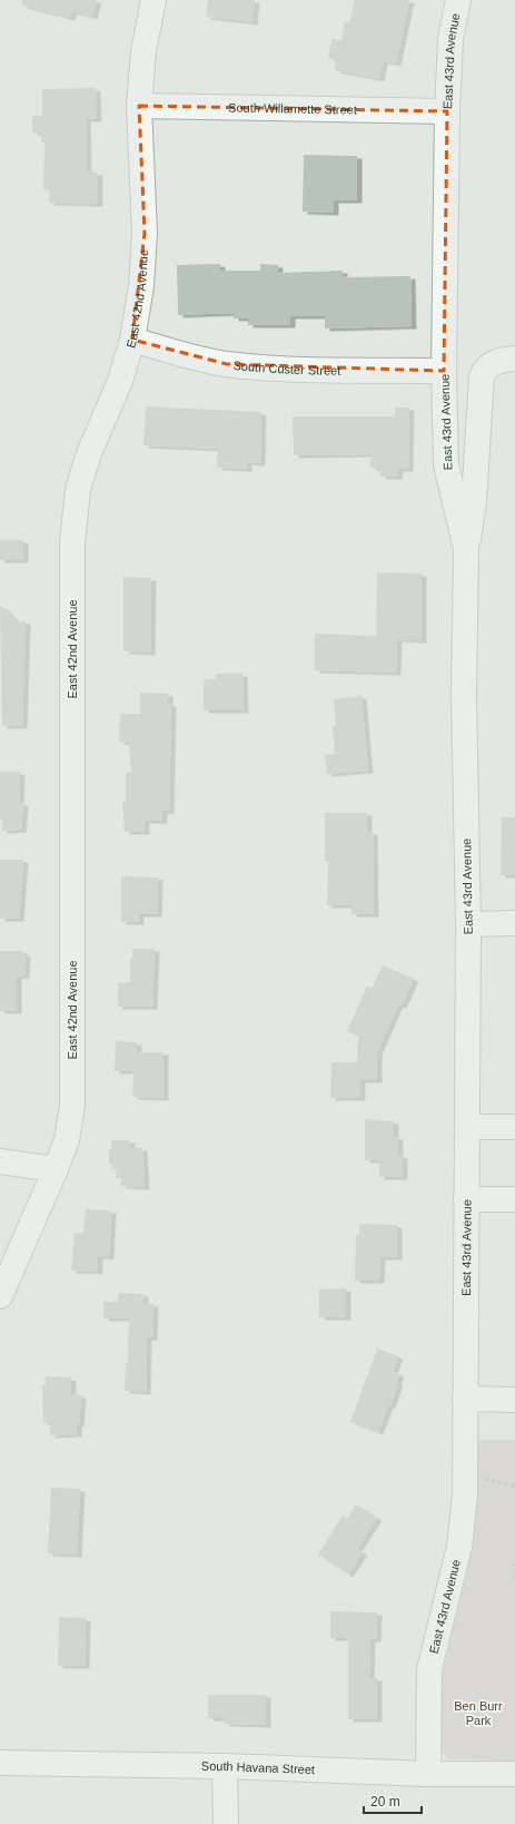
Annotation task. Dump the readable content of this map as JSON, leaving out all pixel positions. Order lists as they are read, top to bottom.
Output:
{
  "streets": {
    "street": [
      "East 43rd Avenue",
      "South Willamette Street",
      "East 42nd Avenue",
      "South Custer Street",
      "South Havana Street"
    ]
  },
  "crossings": [
    ["East 43rd Avenue", "South Willamette Street"],
    ["East 43rd Avenue", "South Custer Street"],
    ["East 43rd Avenue", "South Havana Street"],
    ["South Willamette Street", "East 42nd Avenue"],
    ["East 42nd Avenue", "South Custer Street"]
  ],
  "parks": ["Ben Burr Park"],
  "scale_bar": "20 m"
}
